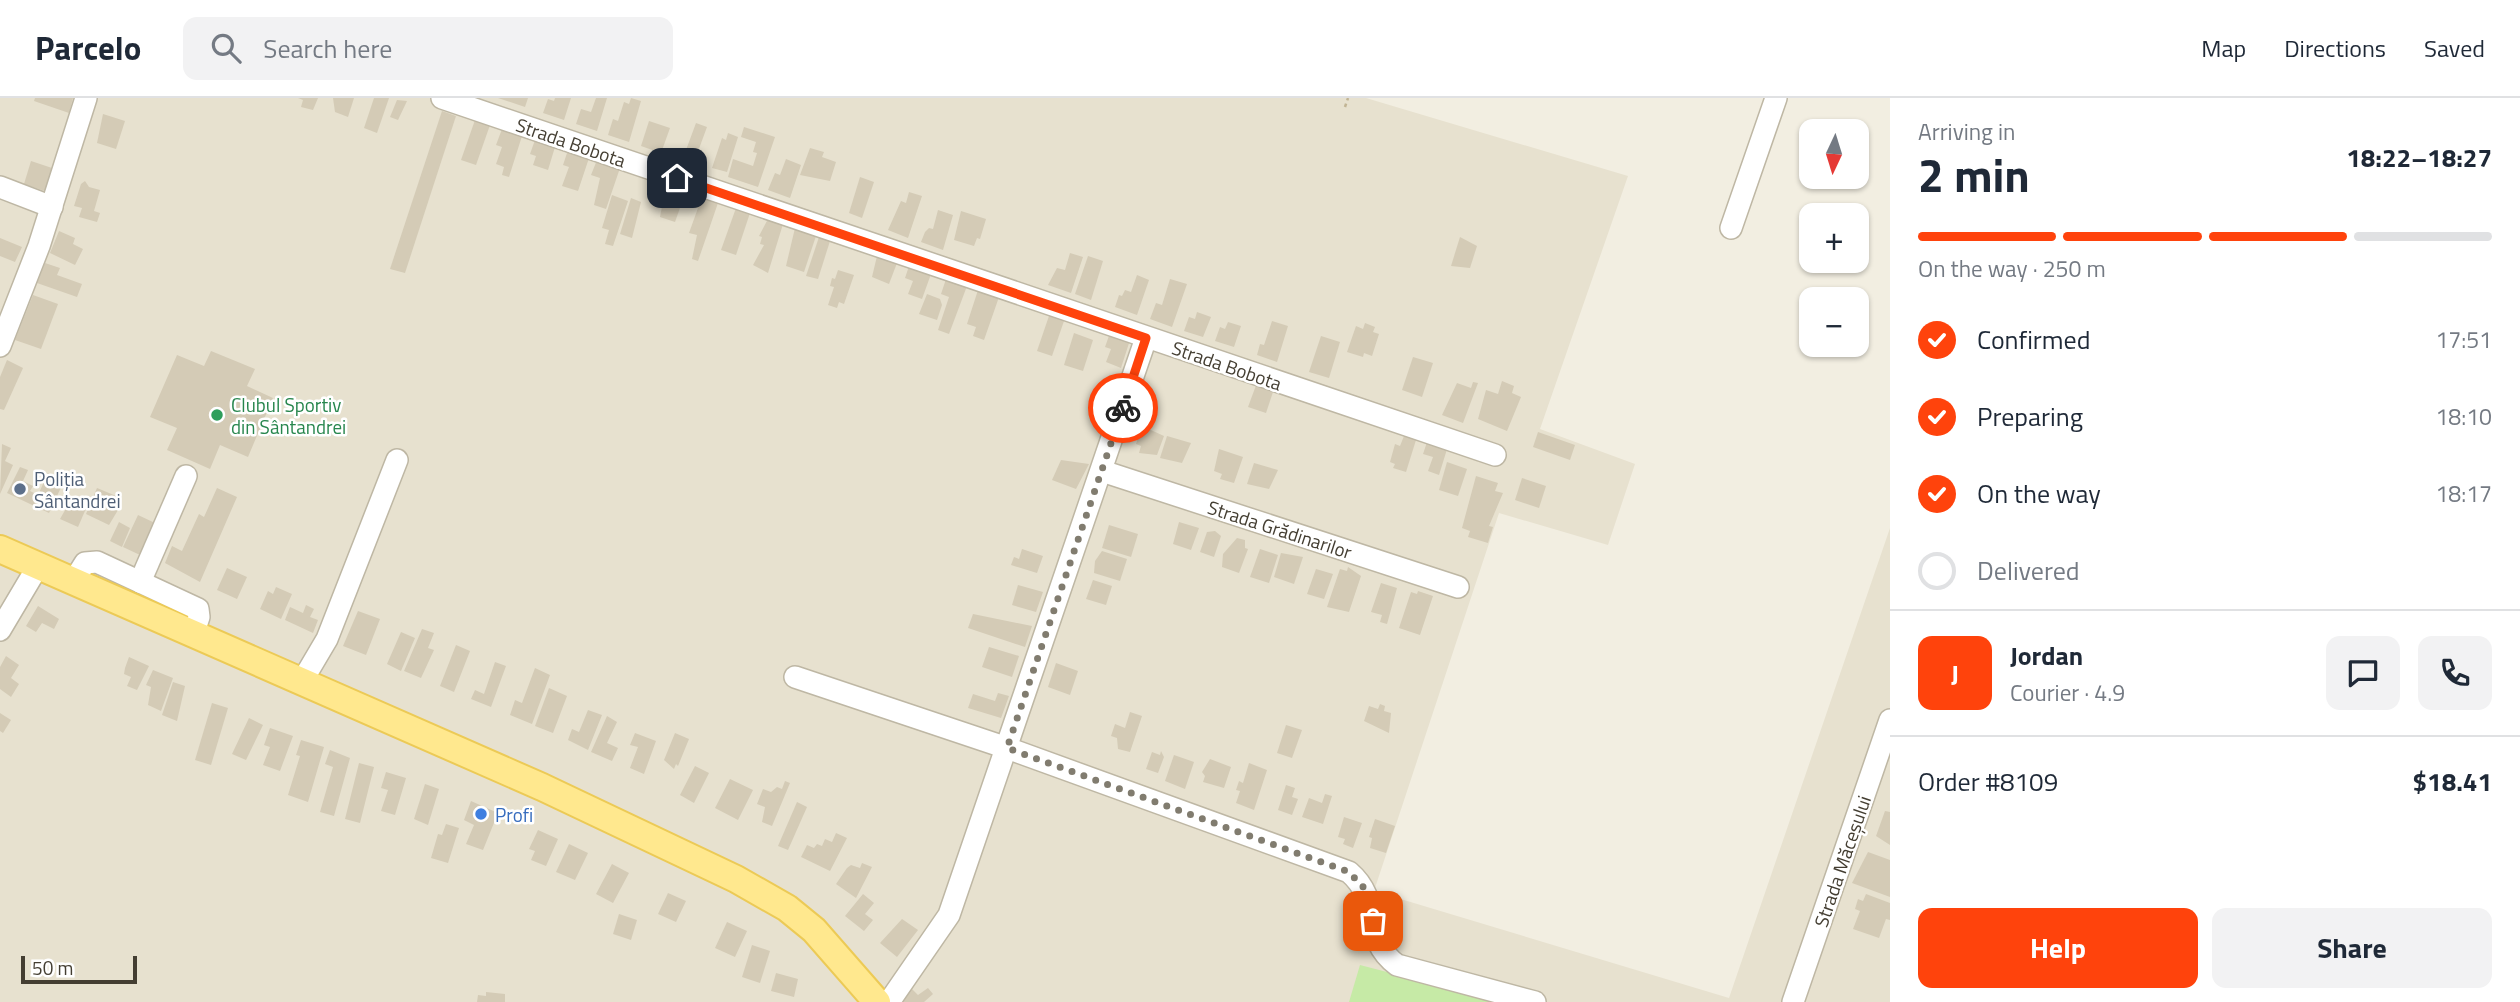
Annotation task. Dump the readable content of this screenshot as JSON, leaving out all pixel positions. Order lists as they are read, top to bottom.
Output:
{
  "streets": {
    "street": ["Strada Bobota", "Strada Grădinarilor", "Strada Măceșului"]
  },
  "places": ["Clubul Sportiv din Sântandrei", "Poliția Sântandrei", "Profi"],
  "scale_bar": "50 m",
  "north": "bottom",
  "page": {
    "header": "Parcelo",
    "search": "Search here",
    "nav": ["Map", "Directions", "Saved"],
    "heading": ["2 min", "Arriving in", "18:22–18:27"],
    "panel": [
      "Jordan",
      "Courier · 4.9",
      "Order #8109",
      "$18.41"
    ],
    "map_buttons": ["+", "−"],
    "bar": "On the way · 250 m",
    "list": [
      ["Confirmed", "17:51"],
      ["Preparing", "18:10"],
      ["On the way", "18:17"],
      "Delivered"
    ],
    "round": "J",
    "buttons": ["Help", "Share"],
    "scale": "50 m"
  }
}
